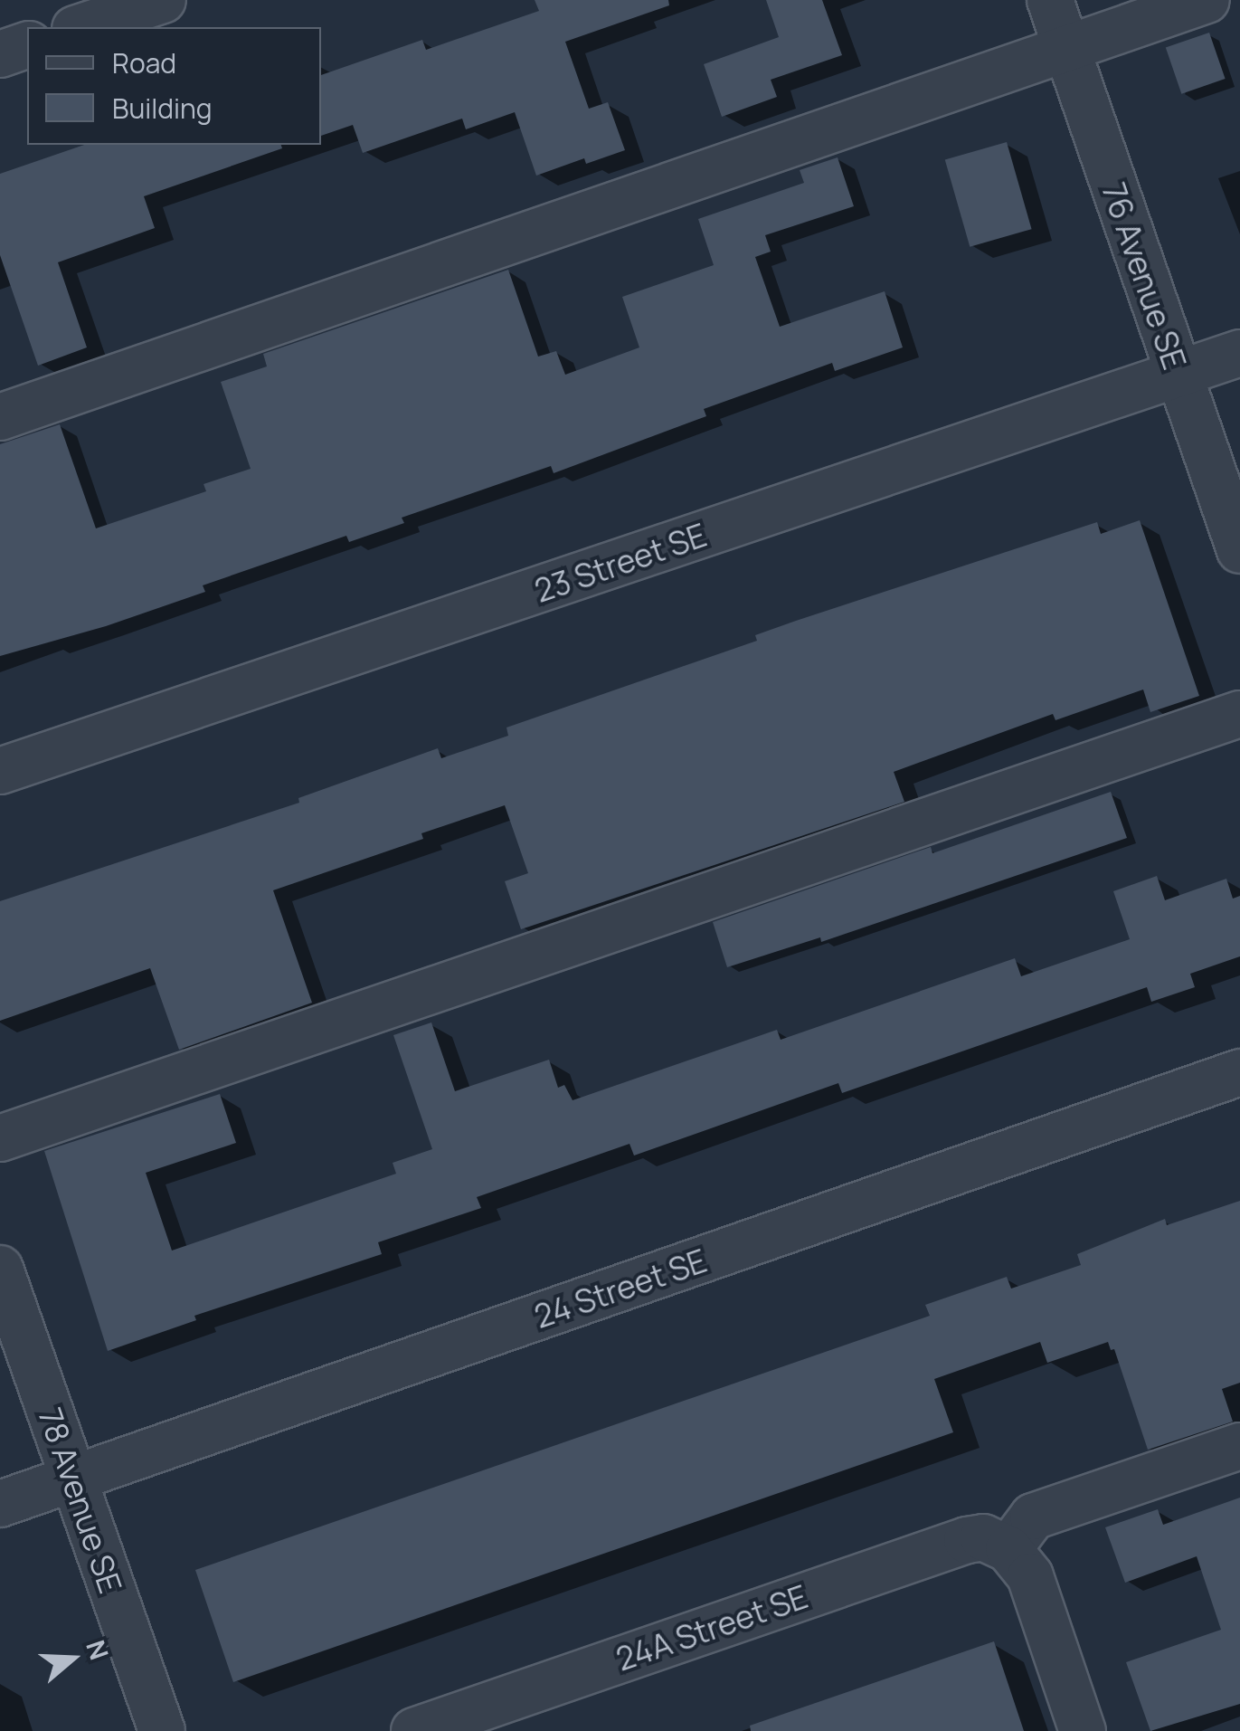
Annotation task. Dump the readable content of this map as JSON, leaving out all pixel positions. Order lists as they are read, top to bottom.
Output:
{
  "streets": {
    "street": [
      "76 Avenue SE",
      "23 Street SE",
      "24 Street SE",
      "78 Avenue SE",
      "24A Street SE"
    ]
  },
  "crossings": [
    ["76 Avenue SE", "23 Street SE"],
    ["24 Street SE", "78 Avenue SE"]
  ],
  "legend": ["Road", "Building"],
  "north": "right"
}
